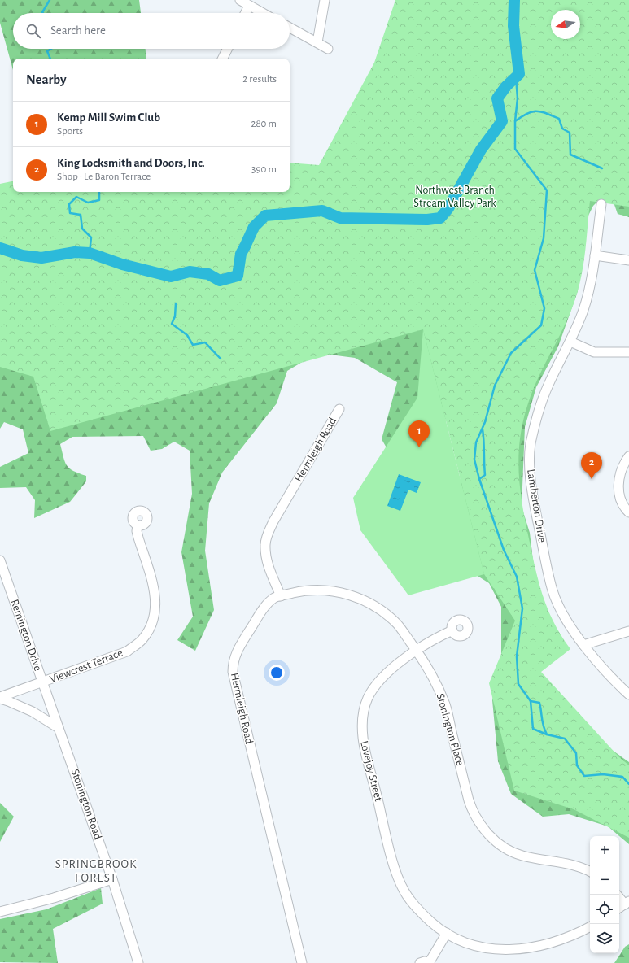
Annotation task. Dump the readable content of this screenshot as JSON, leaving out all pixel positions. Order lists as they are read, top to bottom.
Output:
{
  "streets": {
    "street": [
      "Hermleigh Road",
      "Lamberton Drive",
      "Remington Drive",
      "Viewcrest Terrace",
      "Stonington Place",
      "Lovejoy Street",
      "Stonington Road"
    ]
  },
  "crossings": [
    ["Hermleigh Road", "Stonington Place"],
    ["Remington Drive", "Viewcrest Terrace"],
    ["Remington Drive", "Stonington Road"],
    ["Stonington Place", "Lovejoy Street"]
  ],
  "districts": ["SPRINGBROOK FOREST"],
  "parks": ["Northwest Branch Stream Valley Park"],
  "north": "left",
  "page": {
    "search": "Search here",
    "heading": ["Nearby", "2 results"],
    "list": [
      {
        "mark": "1",
        "name": "Kemp Mill Swim Club",
        "note": "Sports",
        "value": "280 m"
      },
      {
        "mark": "2",
        "name": "King Locksmith and Doors, Inc.",
        "note": "Shop · Le Baron Terrace",
        "value": "390 m"
      }
    ],
    "pins": ["1", "2"],
    "map_buttons": ["+", "−"]
  }
}
